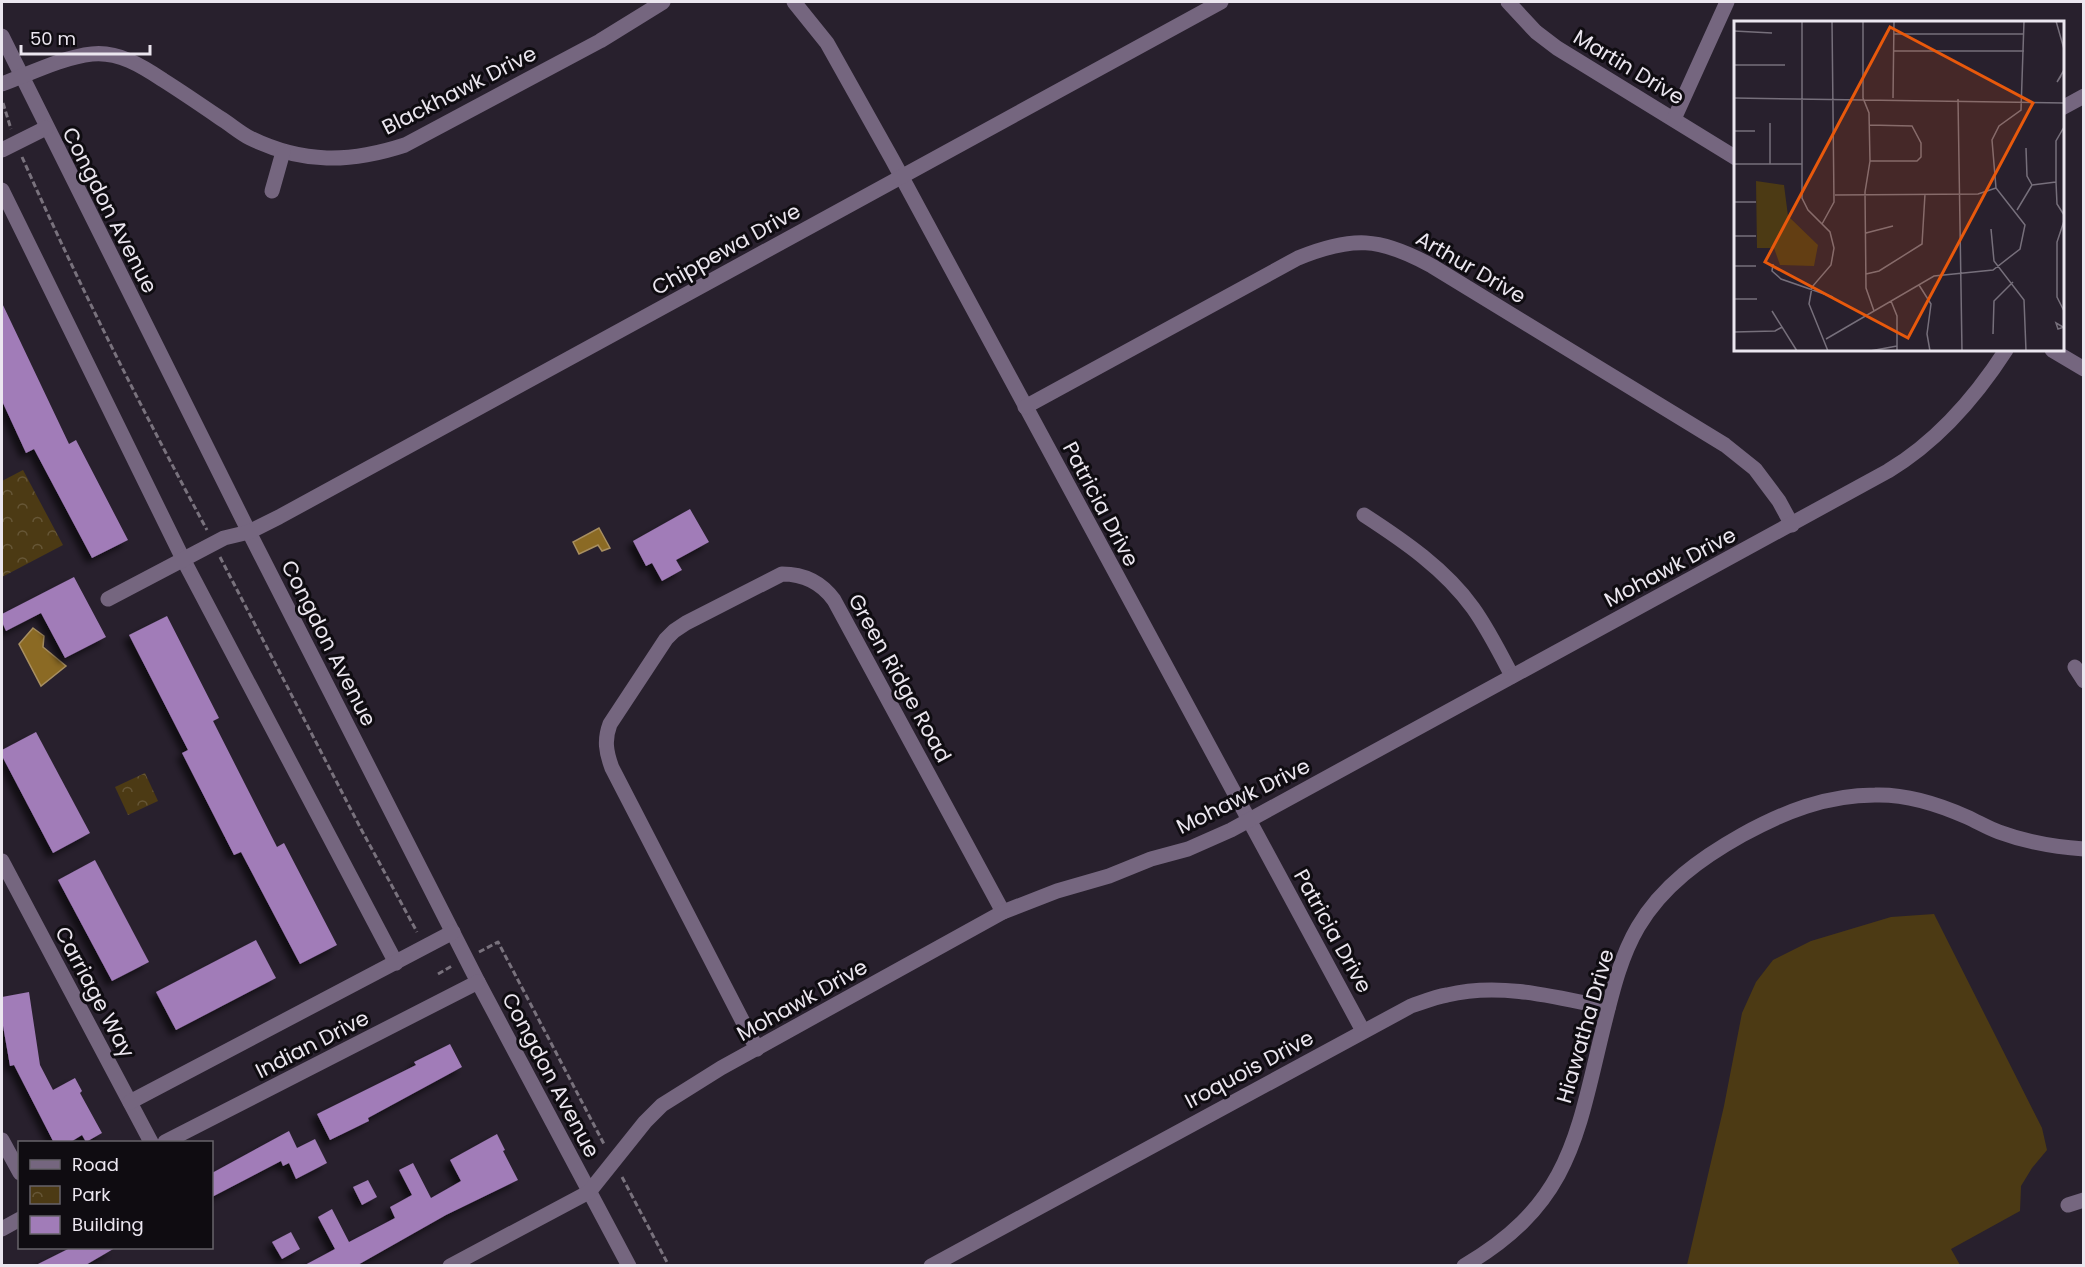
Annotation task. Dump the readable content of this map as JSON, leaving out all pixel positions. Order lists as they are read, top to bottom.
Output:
{
  "streets": {
    "street": [
      "Martin Drive",
      "Blackhawk Drive",
      "Congdon Avenue",
      "Chippewa Drive",
      "Arthur Drive",
      "Patricia Drive",
      "Mohawk Drive",
      "Green Ridge Road",
      "Carriage Way",
      "Hiawatha Drive",
      "Indian Drive",
      "Iroquois Drive"
    ]
  },
  "crossings": [
    ["Blackhawk Drive", "Congdon Avenue"],
    ["Congdon Avenue", "Chippewa Drive"],
    ["Congdon Avenue", "Mohawk Drive"],
    ["Congdon Avenue", "Indian Drive"],
    ["Chippewa Drive", "Patricia Drive"],
    ["Arthur Drive", "Patricia Drive"],
    ["Arthur Drive", "Mohawk Drive"],
    ["Patricia Drive", "Mohawk Drive"],
    ["Patricia Drive", "Iroquois Drive"],
    ["Mohawk Drive", "Green Ridge Road"],
    ["Hiawatha Drive", "Iroquois Drive"]
  ],
  "legend": ["Road", "Park", "Building"],
  "scale_bar": "50 m"
}
